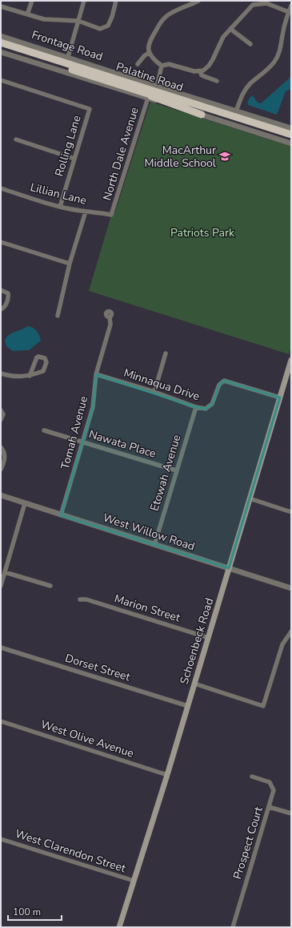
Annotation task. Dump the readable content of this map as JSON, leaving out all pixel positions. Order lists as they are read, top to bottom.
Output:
{
  "streets": {
    "highway": ["Palatine Road"],
    "main road": ["Schoenbeck Road"],
    "street": [
      "Frontage Road",
      "Rolling Lane",
      "North Dale Avenue",
      "Lillian Lane",
      "Minnaqua Drive",
      "Tomah Avenue",
      "Nawata Place",
      "Etowah Avenue",
      "West Willow Road",
      "Marion Street",
      "Dorset Street",
      "West Olive Avenue",
      "Prospect Court",
      "West Clarendon Street"
    ]
  },
  "crossings": [
    ["Rolling Lane", "Lillian Lane"],
    ["North Dale Avenue", "Lillian Lane"],
    ["Minnaqua Drive", "Tomah Avenue"],
    ["Minnaqua Drive", "Etowah Avenue"],
    ["Minnaqua Drive", "Schoenbeck Road"],
    ["Tomah Avenue", "Nawata Place"],
    ["Tomah Avenue", "West Willow Road"],
    ["Nawata Place", "Etowah Avenue"],
    ["Etowah Avenue", "West Willow Road"],
    ["West Willow Road", "Schoenbeck Road"],
    ["Marion Street", "Schoenbeck Road"],
    ["Schoenbeck Road", "Dorset Street"],
    ["Schoenbeck Road", "West Olive Avenue"],
    ["Schoenbeck Road", "West Clarendon Street"]
  ],
  "parks": ["Patriots Park"],
  "places": {
    "school or university": ["MacArthur Middle School"]
  },
  "scale_bar": "100 m"
}
